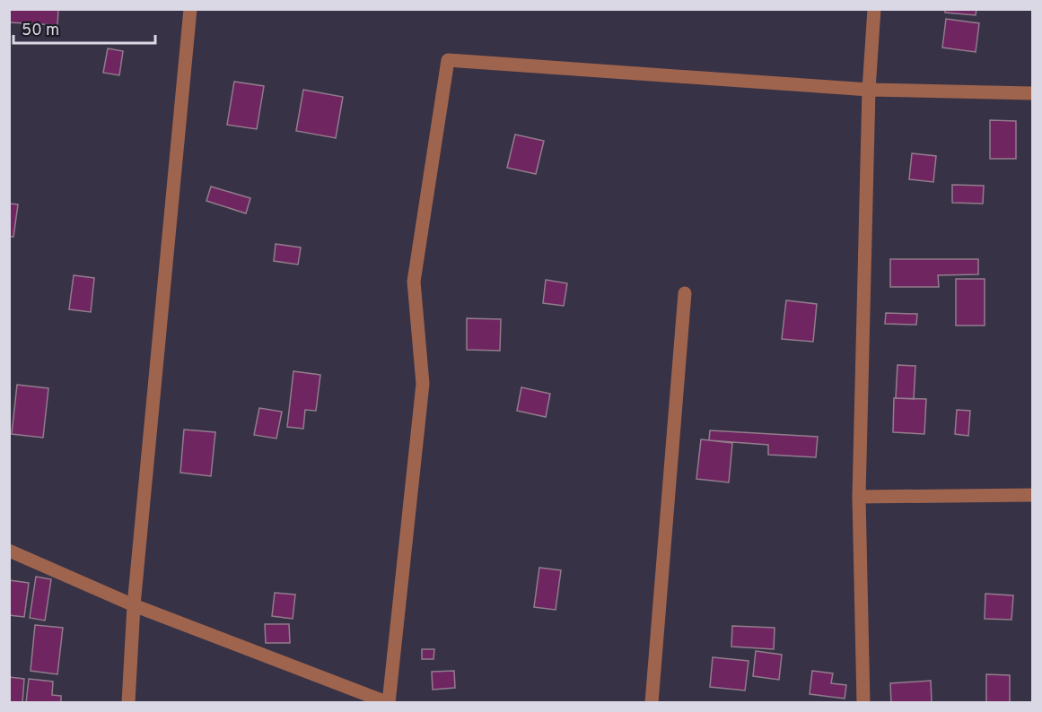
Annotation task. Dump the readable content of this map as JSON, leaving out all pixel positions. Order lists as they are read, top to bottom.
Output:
{
  "scale_bar": "50 m"
}
